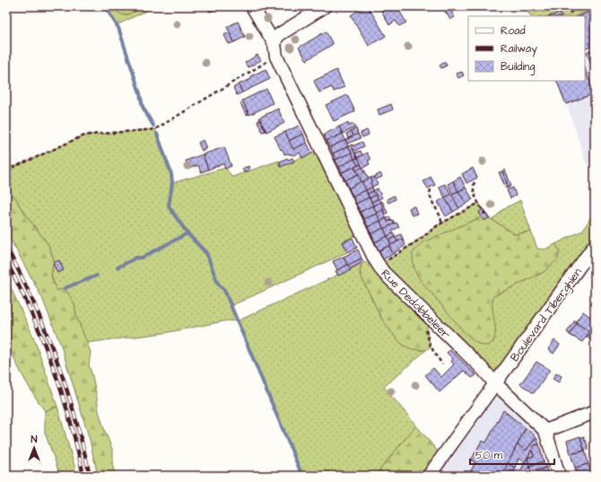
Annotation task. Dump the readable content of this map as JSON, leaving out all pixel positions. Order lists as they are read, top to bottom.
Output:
{
  "streets": {
    "street": ["Rue Dedobbeleer", "Boulevard Tiberghien"]
  },
  "crossings": [
    ["Rue Dedobbeleer", "Boulevard Tiberghien"]
  ],
  "legend": ["Road", "Railway", "Building"],
  "scale_bar": "50 m",
  "north": "top"
}
